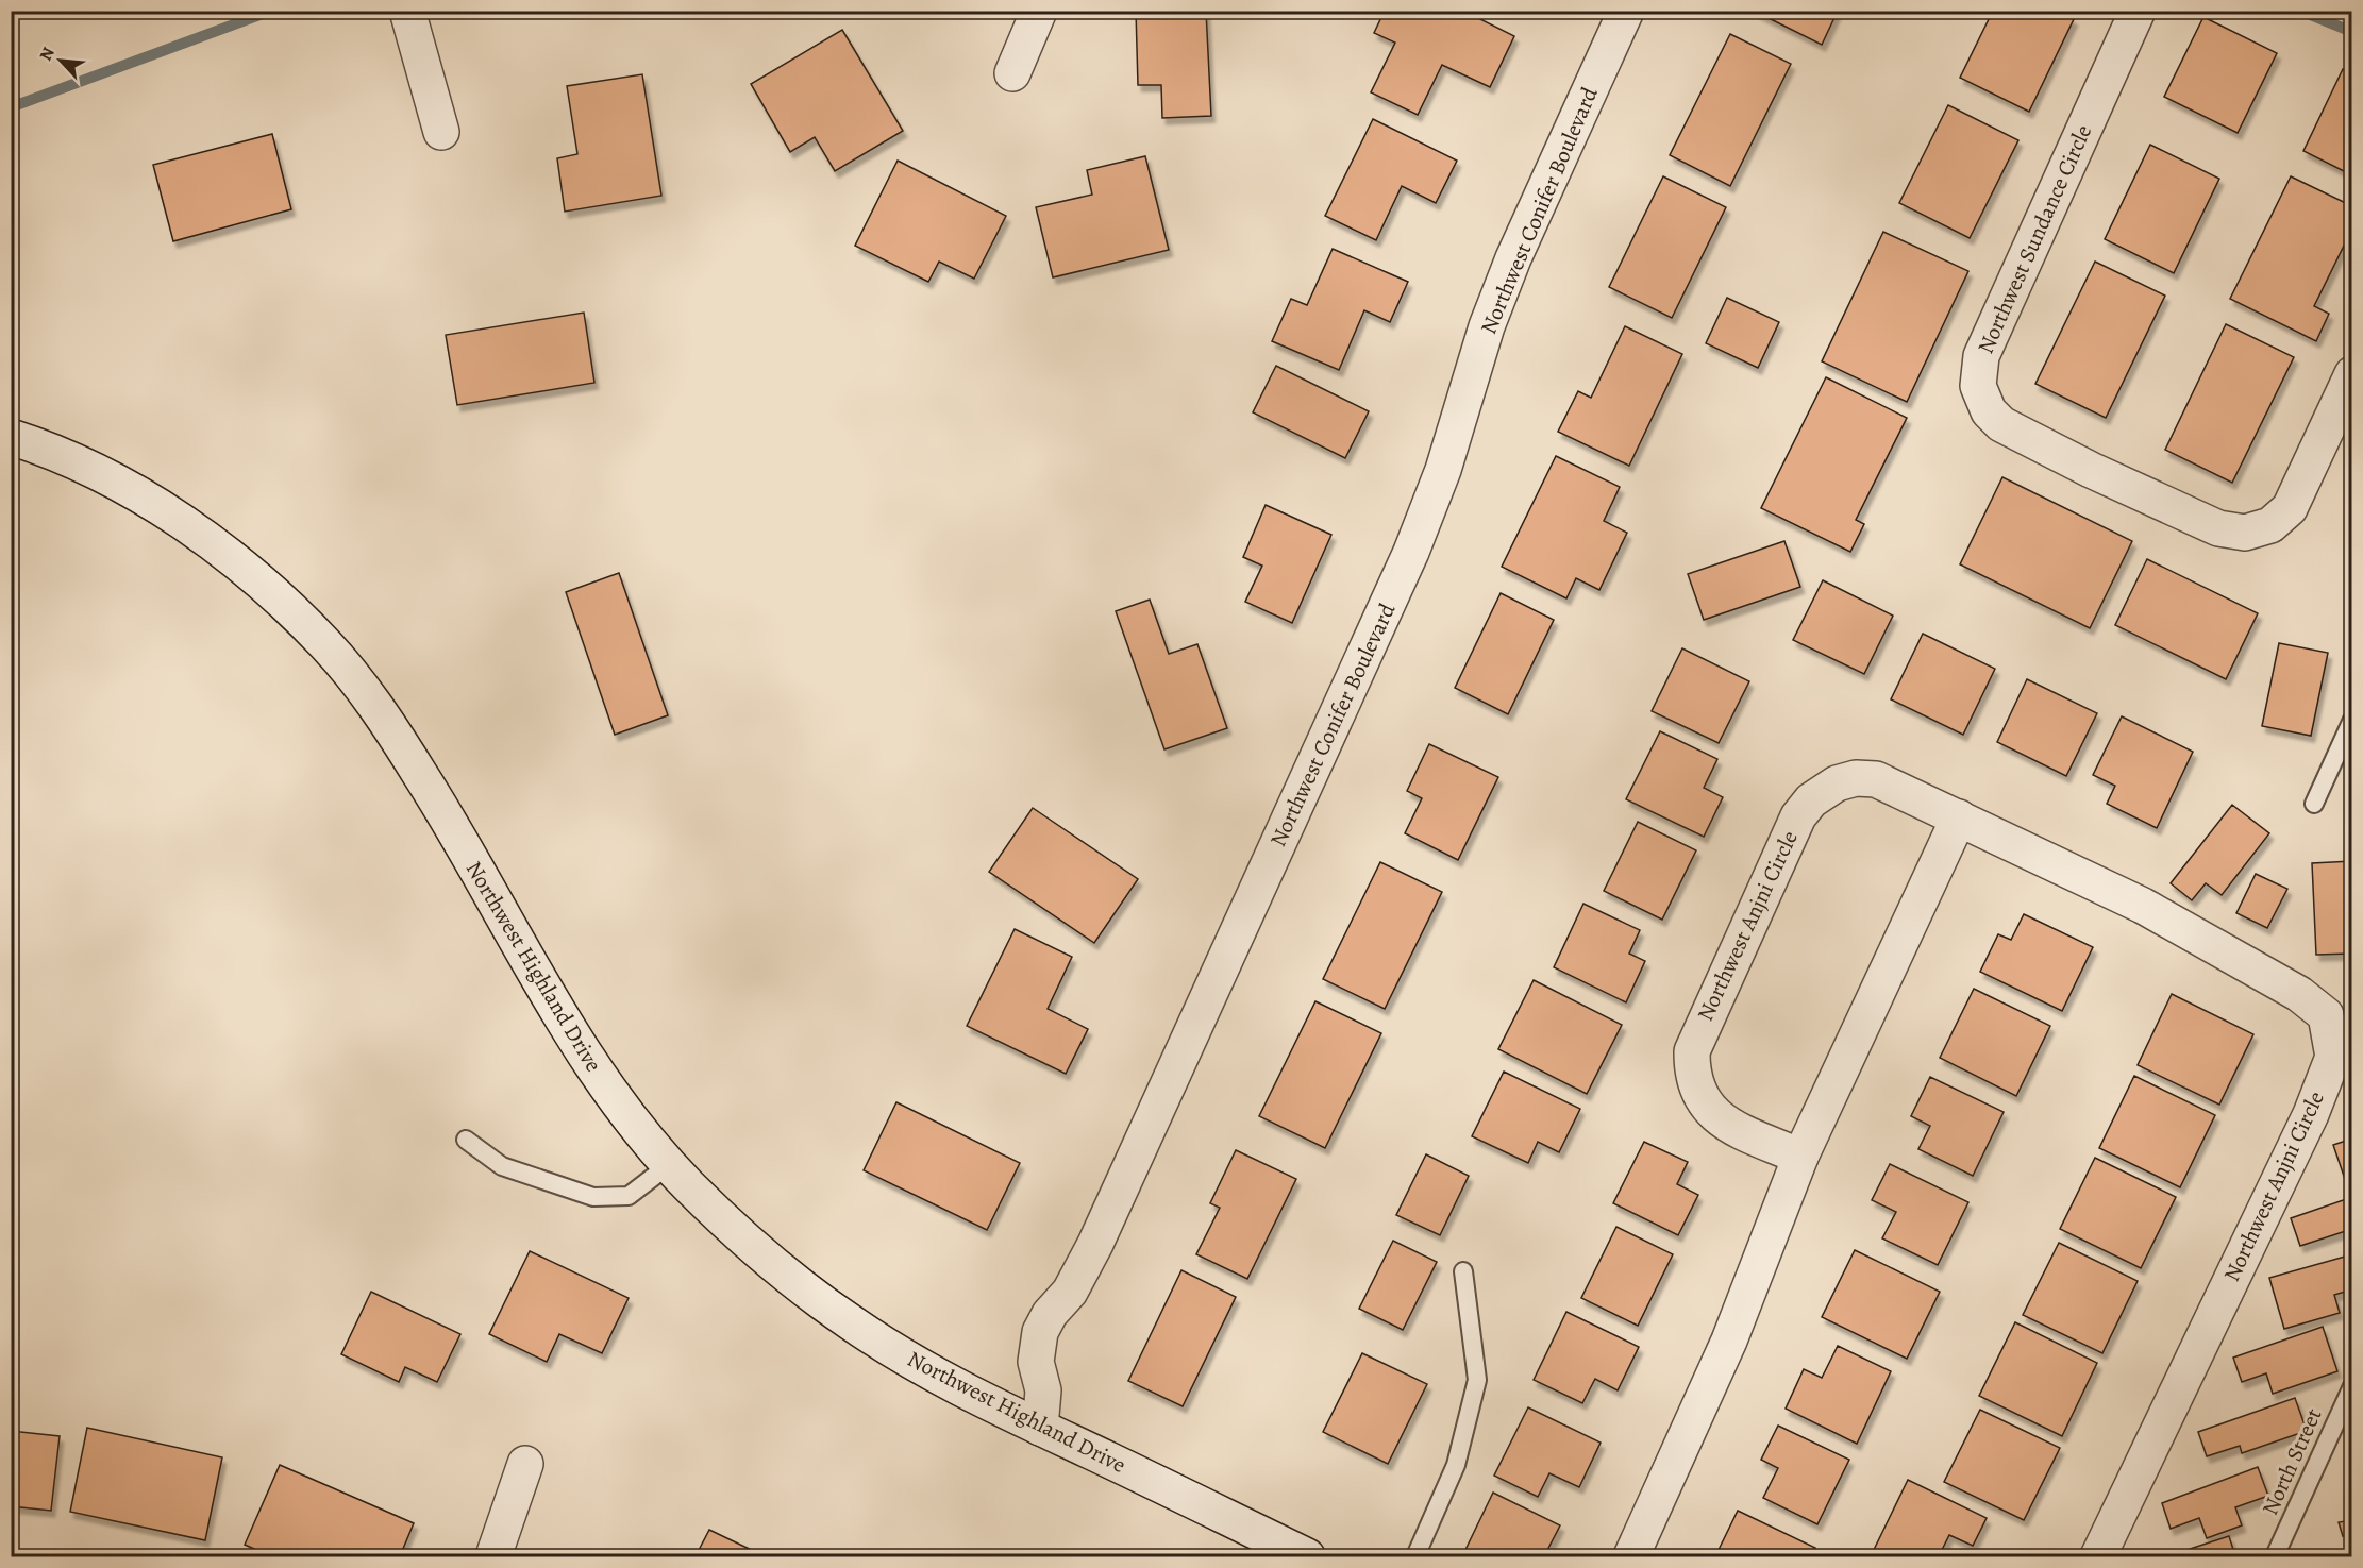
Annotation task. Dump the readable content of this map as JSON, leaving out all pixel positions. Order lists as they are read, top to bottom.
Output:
{
  "streets": {
    "street": [
      "Northwest Conifer Boulevard",
      "Northwest Sundance Circle",
      "Northwest Anjni Circle",
      "Northwest Highland Drive"
    ],
    "lane": ["North Street"]
  },
  "crossings": [
    ["Northwest Conifer Boulevard", "Northwest Highland Drive"]
  ],
  "north": "top left"
}
